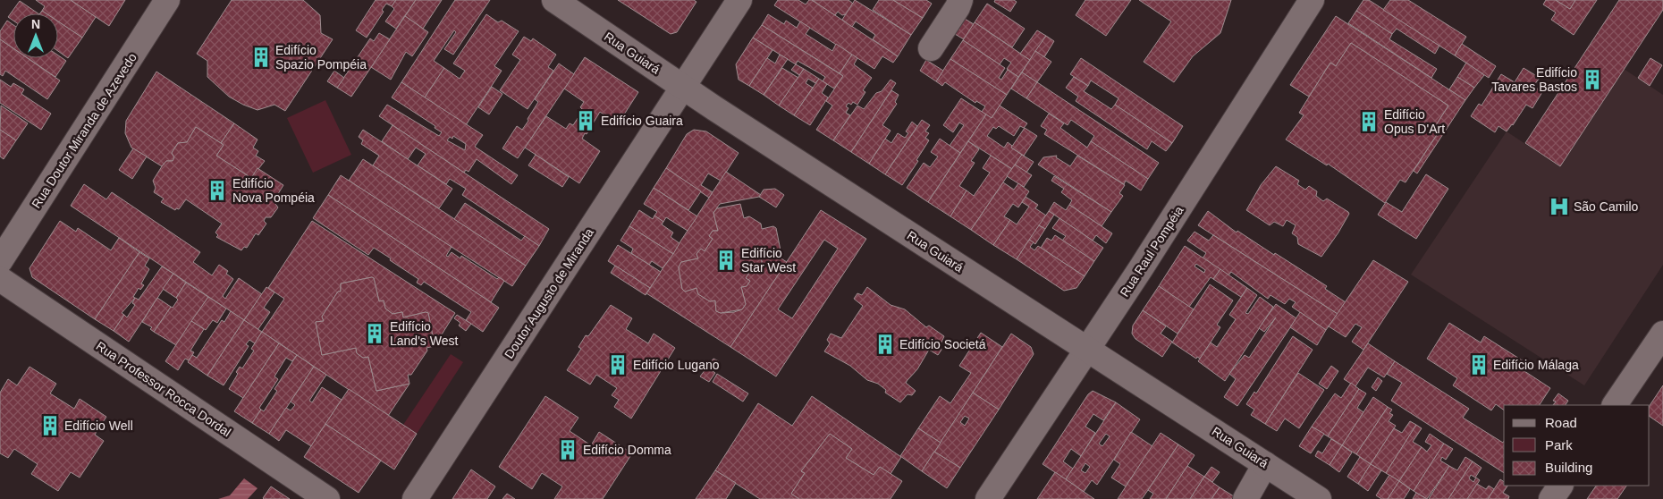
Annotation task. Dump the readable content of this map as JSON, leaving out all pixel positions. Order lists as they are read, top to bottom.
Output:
{
  "streets": {
    "street": [
      "Rua Guiará",
      "Rua Doutor Miranda de Azevedo",
      "Rua Raul Pompéia",
      "Doutor Augusto de Miranda",
      "Rua Professor Rocca Dordal"
    ]
  },
  "crossings": [
    ["Rua Guiará", "Rua Raul Pompéia"],
    ["Rua Guiará", "Doutor Augusto de Miranda"]
  ],
  "places": {
    "building": [
      "Edifício Spazio Pompéia",
      "Edifício Tavares Bastos",
      "Edifício Guaira",
      "Edifício Opus D'Art",
      "Edifício Nova Pompéia",
      "Edifício Star West",
      "Edifício Land's West",
      "Edifício Societá",
      "Edifício Lugano",
      "Edifício Málaga",
      "Edifício Well",
      "Edifício Domma"
    ],
    "hospital": ["São Camilo"]
  },
  "legend": ["Road", "Park", "Building"],
  "north": "top"
}
